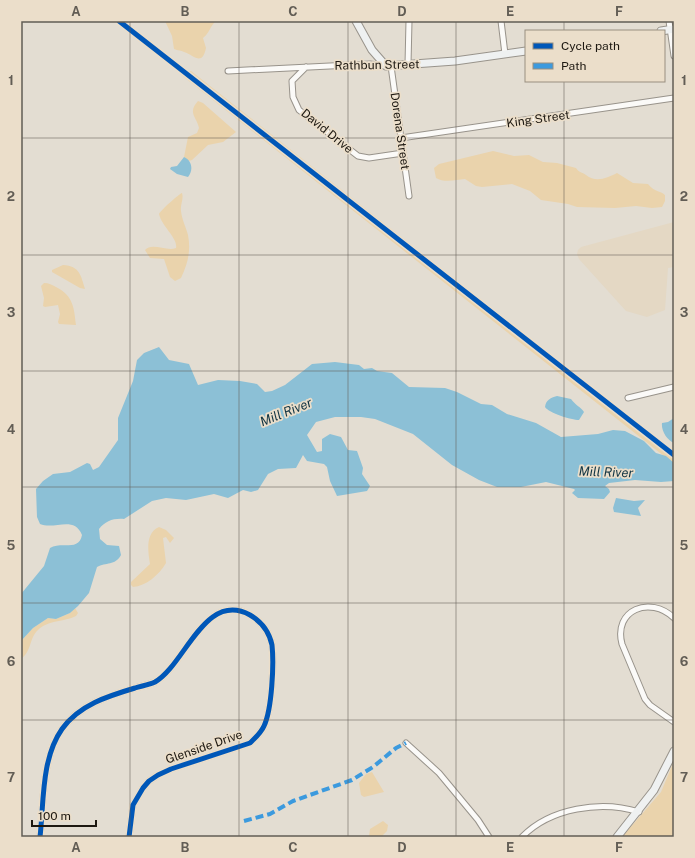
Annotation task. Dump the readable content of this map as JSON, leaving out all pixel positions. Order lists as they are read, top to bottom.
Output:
{
  "streets": {
    "street": [
      "Rathbun Street",
      "King Street",
      "David Drive",
      "Dorena Street",
      "Glenside Drive"
    ]
  },
  "crossings": [
    ["Rathbun Street", "David Drive"],
    ["Rathbun Street", "Dorena Street"],
    ["King Street", "Dorena Street"],
    ["David Drive", "Dorena Street"]
  ],
  "water": ["Mill River"],
  "legend": ["Cycle path", "Path"],
  "scale_bar": "100 m",
  "grid": {
    "columns": [
      "A",
      "B",
      "C",
      "D",
      "E",
      "F"
    ],
    "rows": [
      "1",
      "2",
      "3",
      "4",
      "5",
      "6",
      "7"
    ]
  }
}
